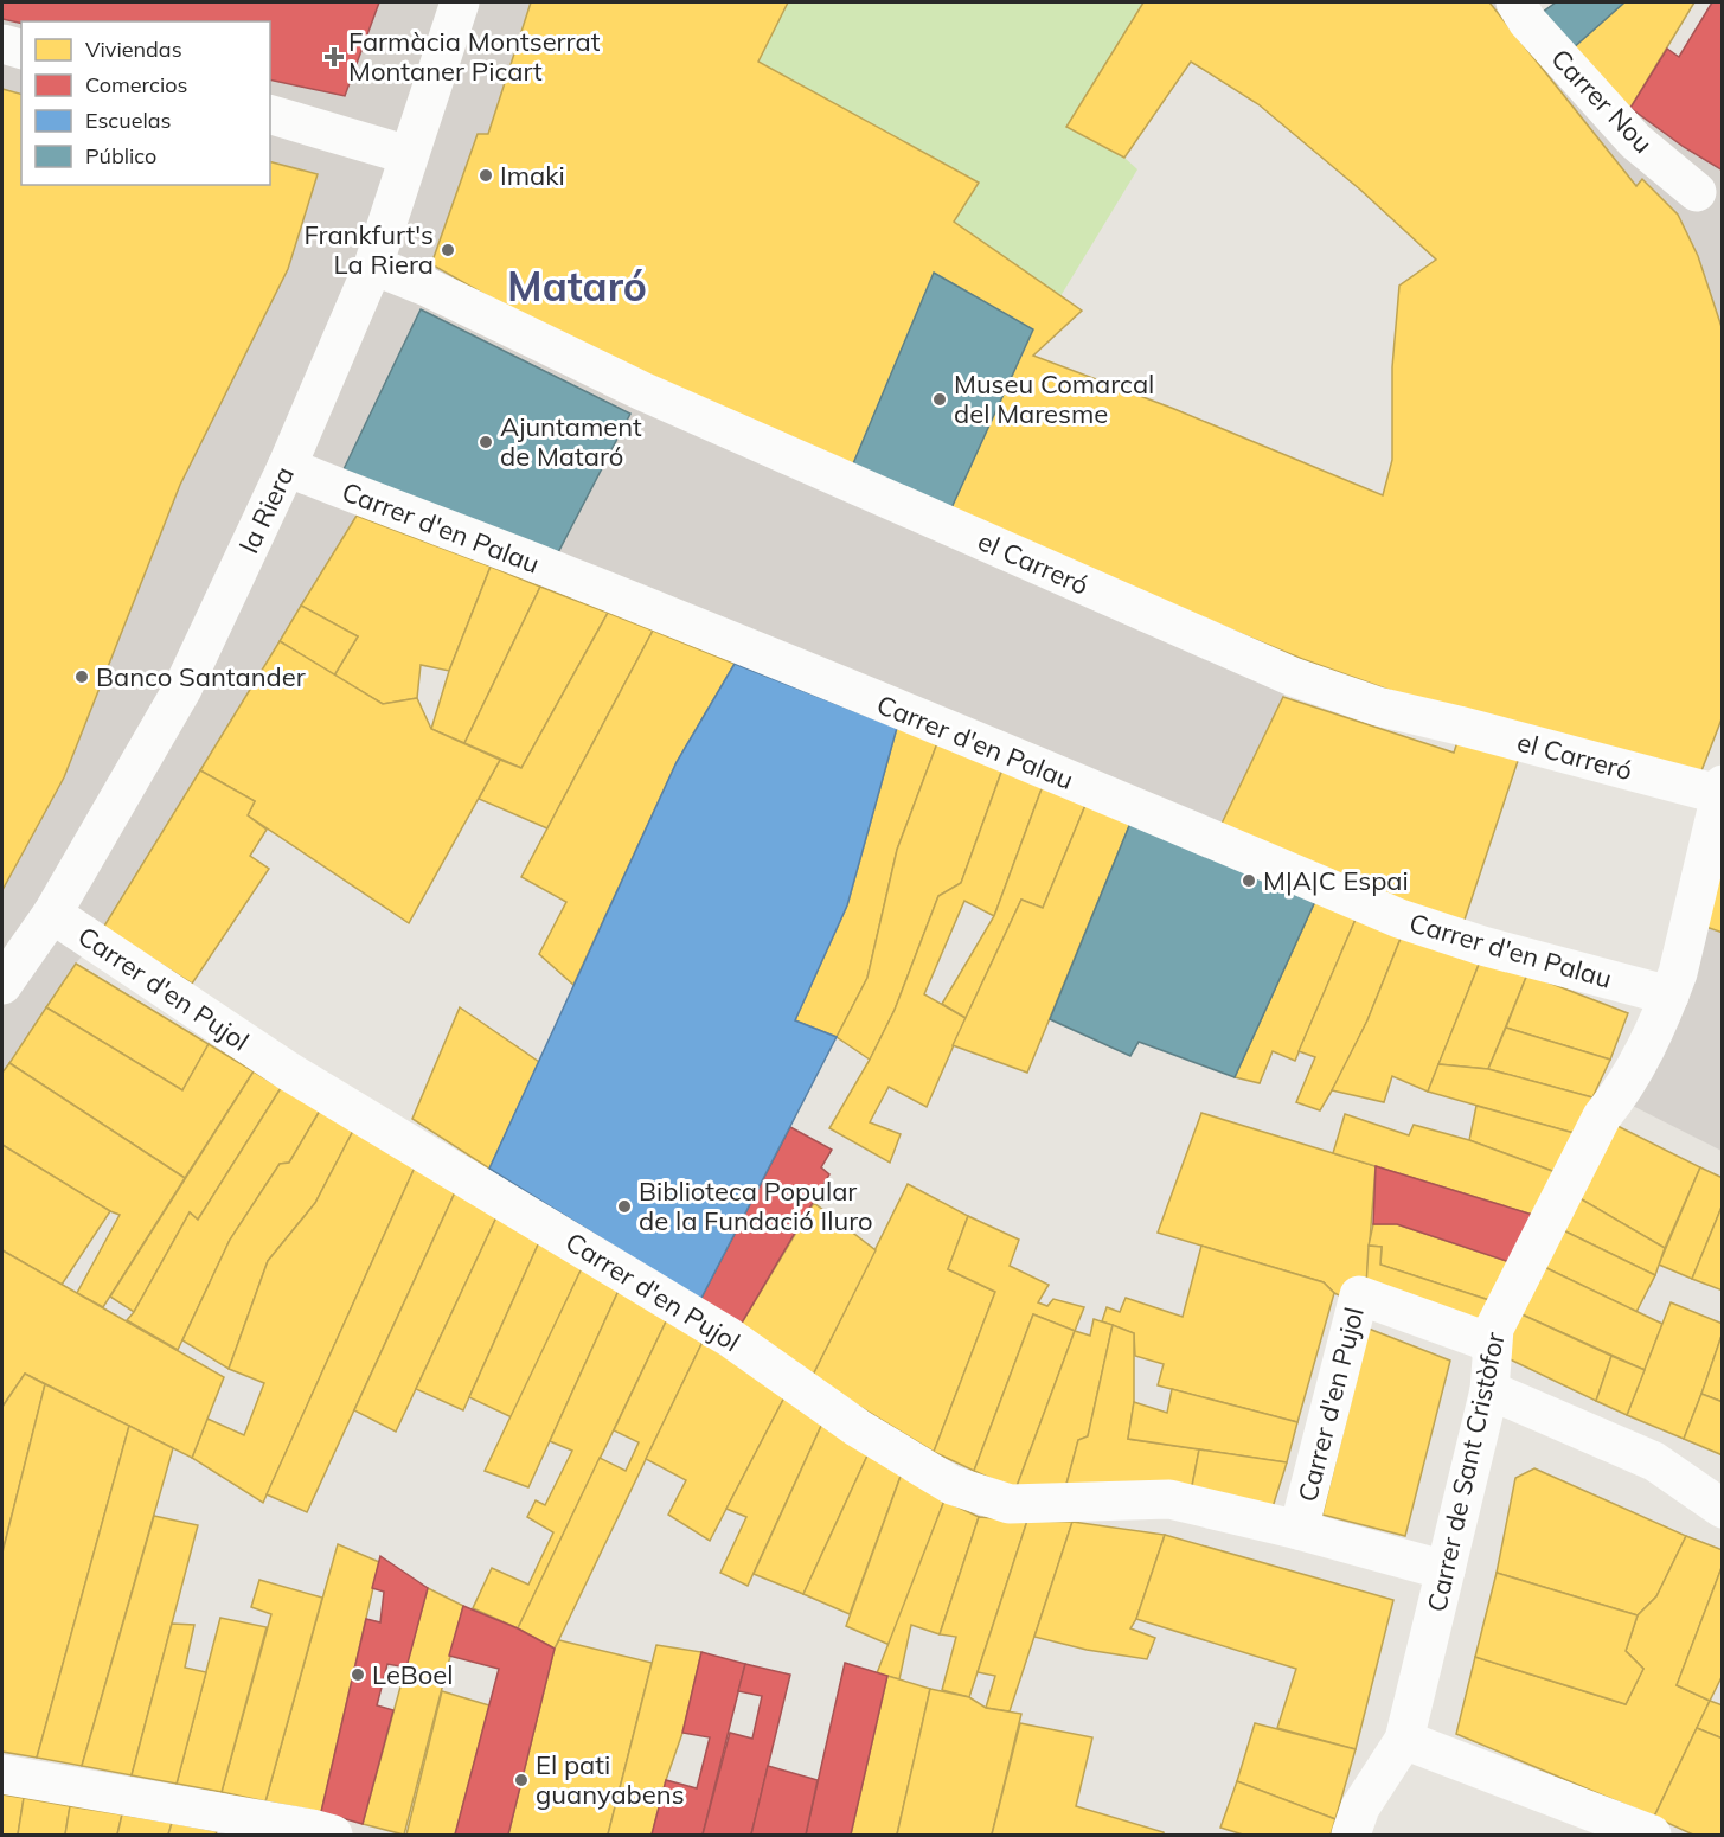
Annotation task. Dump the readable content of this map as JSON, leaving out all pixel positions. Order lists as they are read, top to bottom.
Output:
{
  "streets": {
    "street": [
      "Carrer Nou",
      "la Riera",
      "Carrer d'en Palau",
      "el Carreró",
      "Carrer d'en Pujol",
      "Carrer de Sant Cristòfor"
    ]
  },
  "crossings": [
    ["la Riera", "Carrer d'en Palau"],
    ["la Riera", "el Carreró"],
    ["la Riera", "Carrer d'en Pujol"],
    ["Carrer d'en Palau", "Carrer de Sant Cristòfor"],
    ["el Carreró", "Carrer de Sant Cristòfor"],
    ["Carrer d'en Pujol", "Carrer de Sant Cristòfor"]
  ],
  "districts": ["Mataró"],
  "places": {
    "health": ["Farmàcia Montserrat Montaner Picart"],
    "other": [
      "Imaki",
      "Frankfurt's La Riera",
      "Museu Comarcal del Maresme",
      "Ajuntament de Mataró",
      "Banco Santander",
      "M|A|C Espai",
      "Biblioteca Popular de la Fundació Iluro",
      "LeBoel",
      "El pati guanyabens"
    ]
  },
  "legend": [
    "Viviendas",
    "Comercios",
    "Escuelas",
    "Público"
  ]
}
